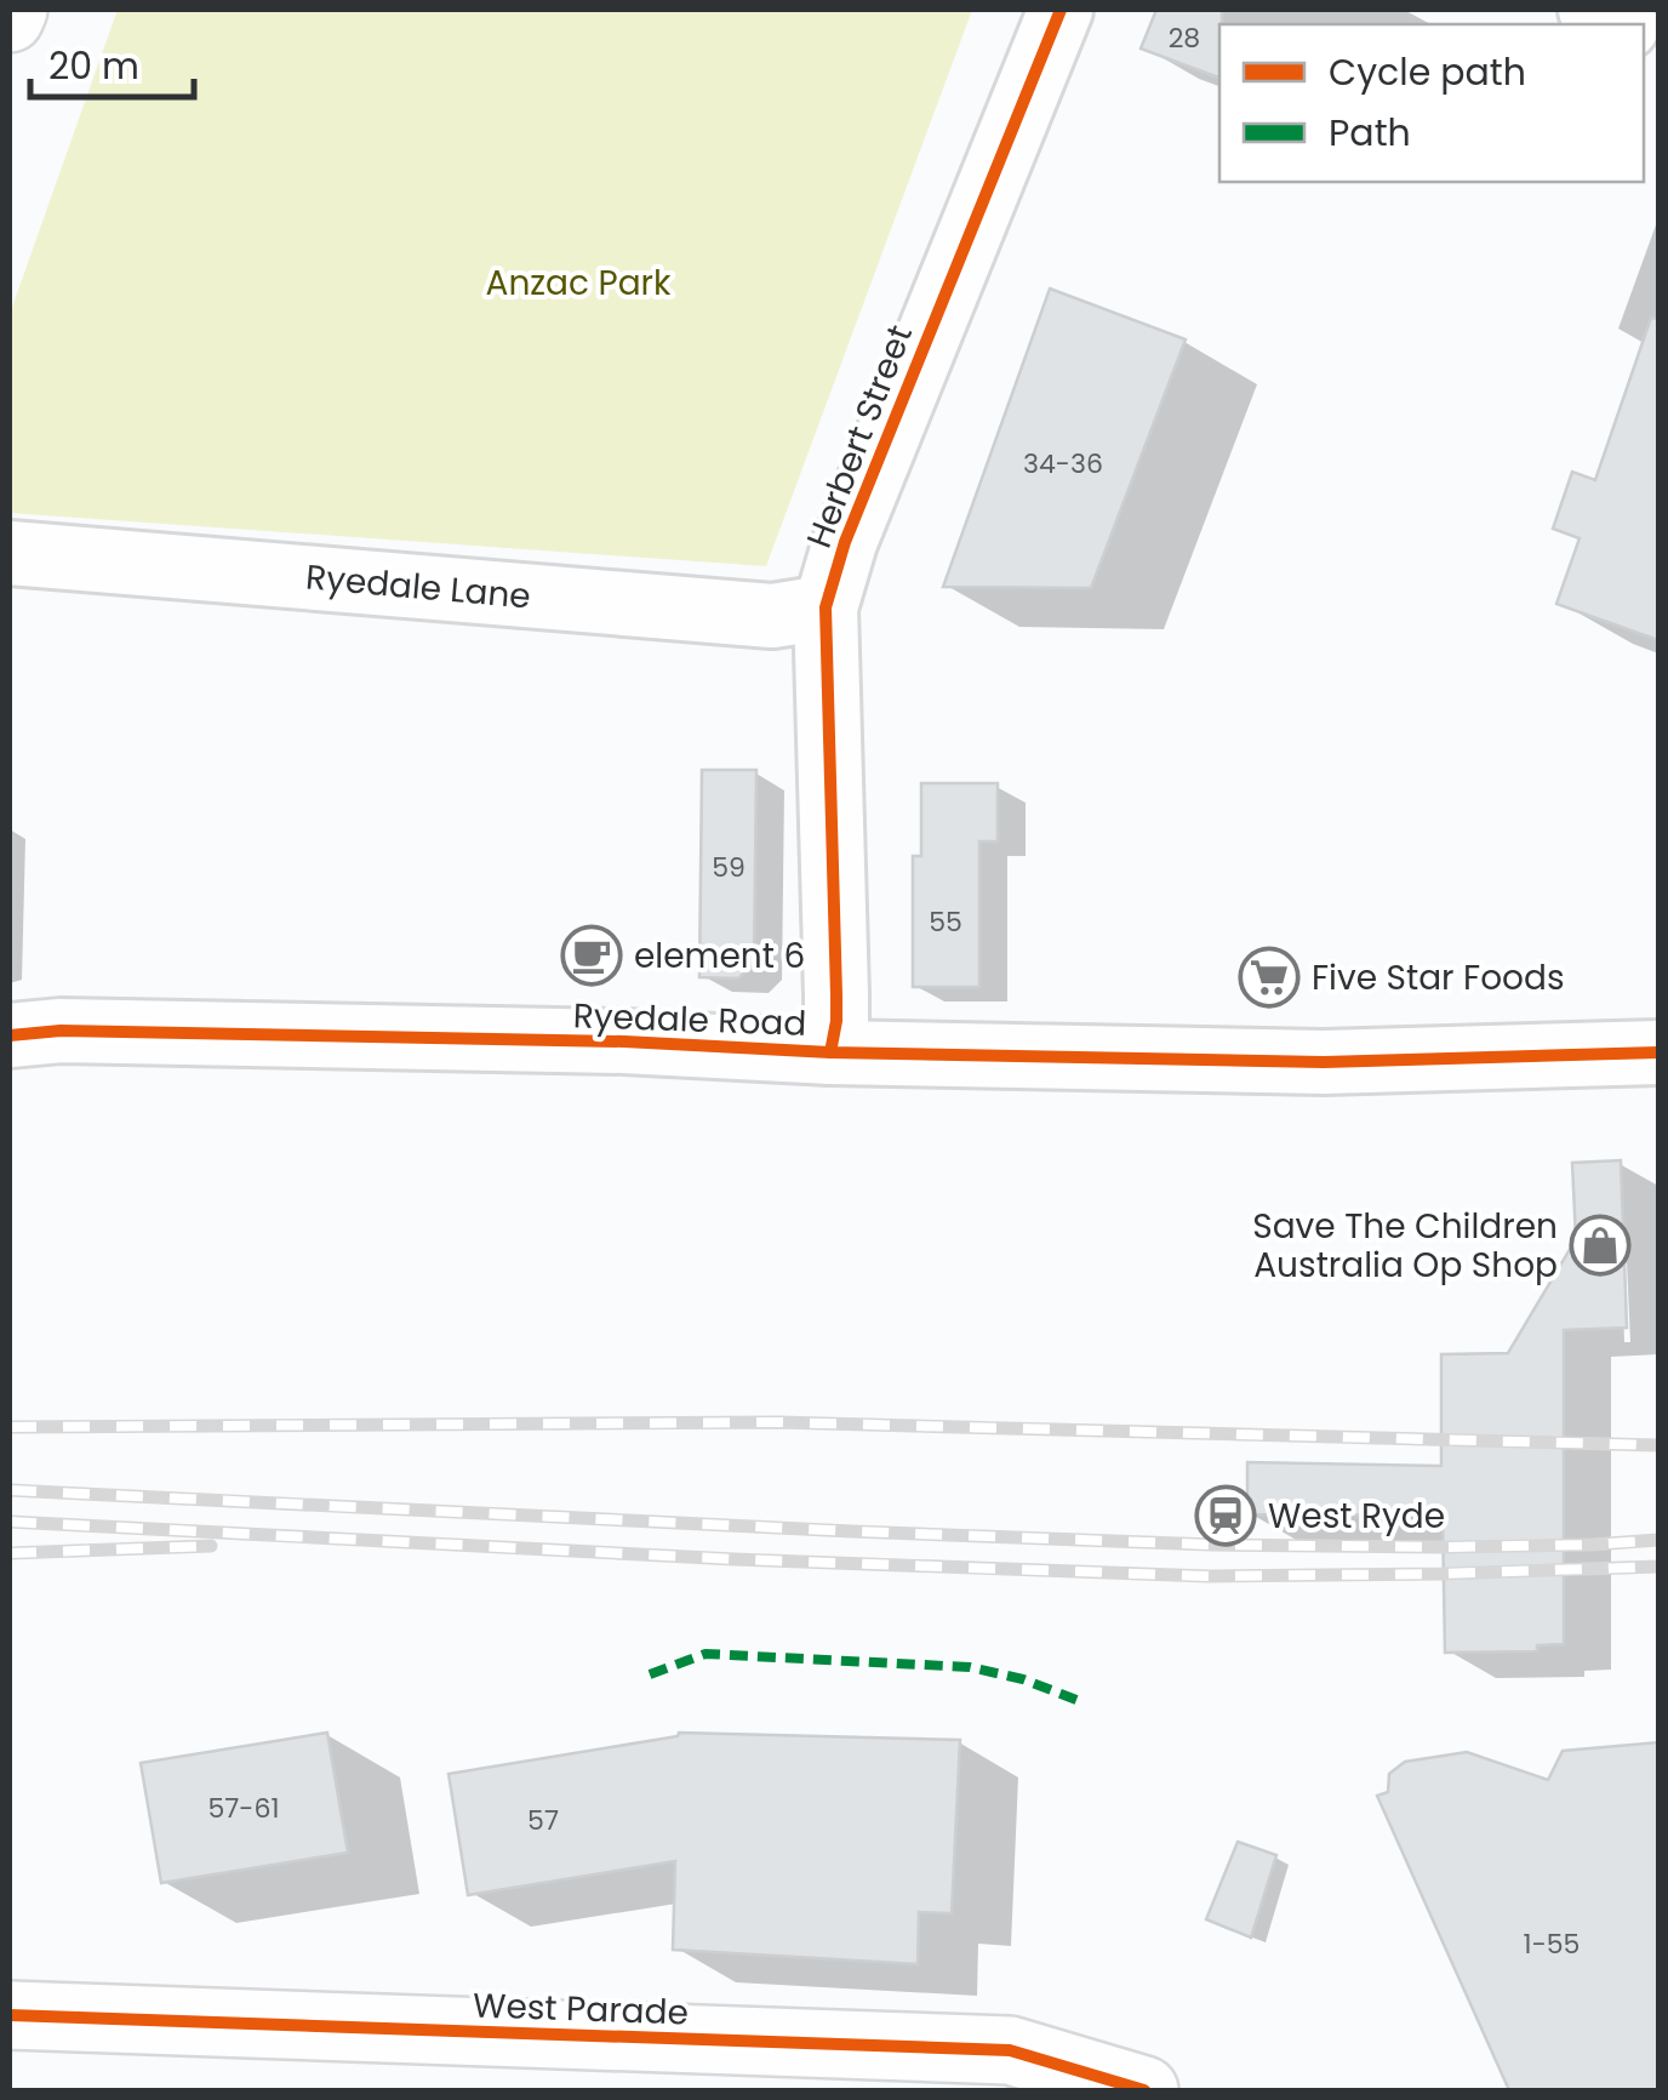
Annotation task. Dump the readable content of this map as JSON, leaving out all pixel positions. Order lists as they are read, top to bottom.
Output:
{
  "streets": {
    "street": [
      "Herbert Street",
      "Ryedale Lane",
      "Ryedale Road",
      "West Parade"
    ]
  },
  "crossings": [
    ["Herbert Street", "Ryedale Lane"],
    ["Herbert Street", "Ryedale Road"]
  ],
  "parks": ["Anzac Park"],
  "places": {
    "cafe": ["element 6"],
    "supermarket": ["Five Star Foods"],
    "shop": ["Save The Children Australia Op Shop"],
    "station": ["West Ryde"]
  },
  "house_numbers": [
    "28",
    "34-36",
    "59",
    "55",
    "57-61",
    "57",
    "1-55"
  ],
  "legend": ["Cycle path", "Path"],
  "scale_bar": "20 m"
}
